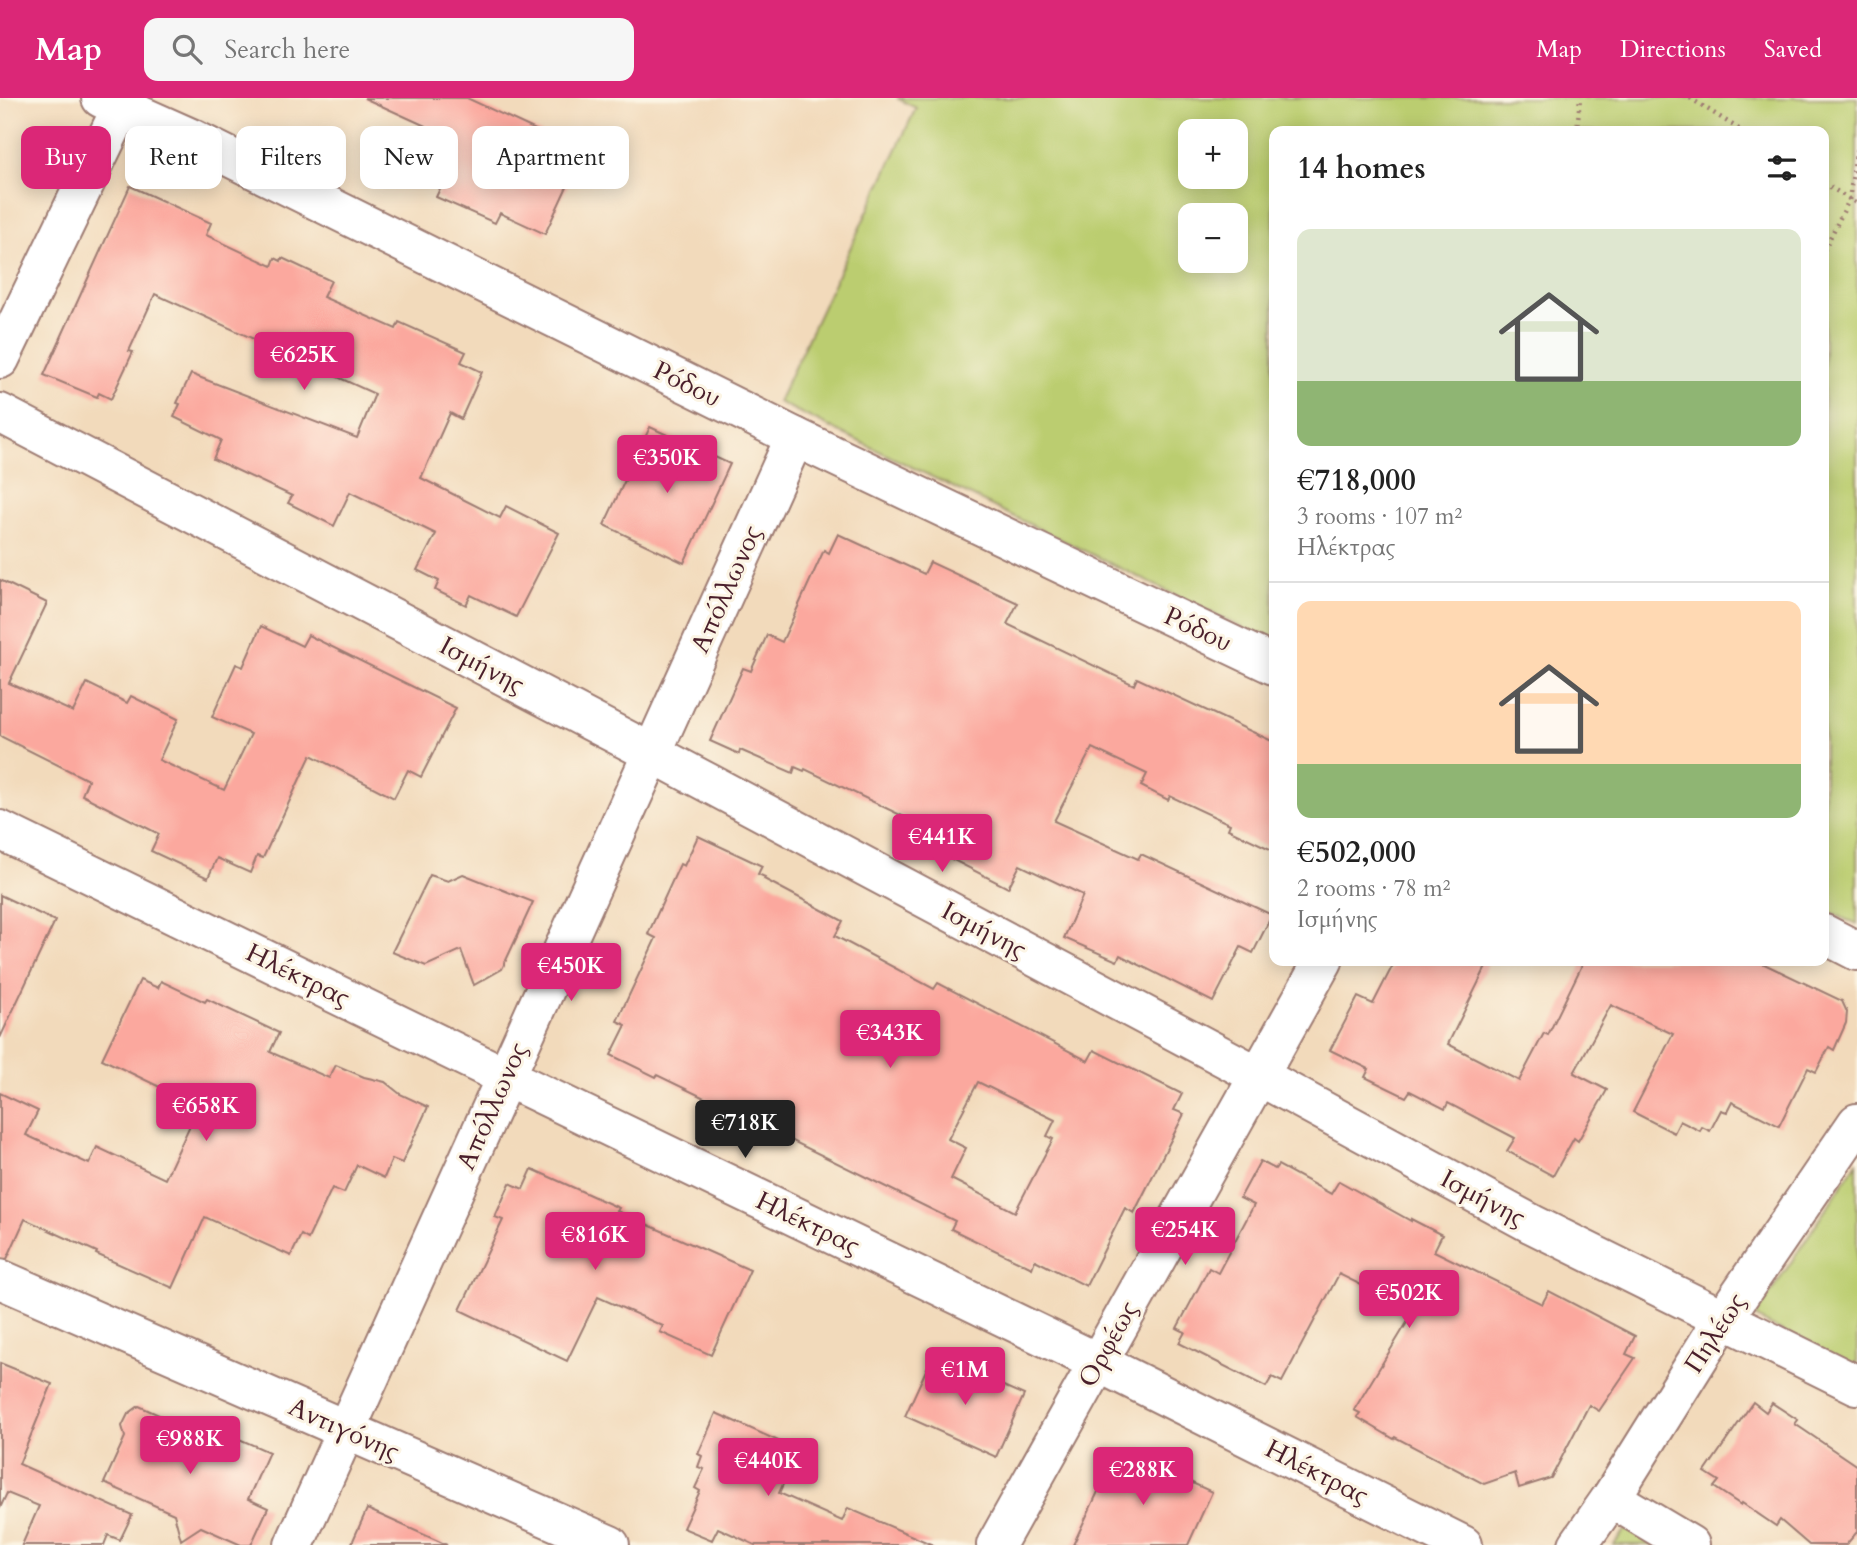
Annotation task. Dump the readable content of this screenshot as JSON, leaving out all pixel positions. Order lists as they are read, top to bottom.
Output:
{
  "streets": {
    "street": [
      "Ρόδου",
      "Απόλλωνος",
      "Ισμήνης",
      "Ηλέκτρας",
      "Πηλέως",
      "Ορφέως",
      "Αντιγόνης"
    ]
  },
  "crossings": [
    ["Ρόδου", "Απόλλωνος"],
    ["Απόλλωνος", "Ισμήνης"],
    ["Απόλλωνος", "Ηλέκτρας"],
    ["Απόλλωνος", "Αντιγόνης"],
    ["Ισμήνης", "Πηλέως"],
    ["Ισμήνης", "Ορφέως"],
    ["Ηλέκτρας", "Ορφέως"]
  ],
  "page": {
    "header": "Map",
    "search": "Search here",
    "nav": ["Map", "Directions", "Saved"],
    "map_buttons": ["+", "−"],
    "chip": [
      "Buy",
      "Rent",
      "Filters",
      "New",
      "Apartment"
    ],
    "heading": "14 homes",
    "list": [
      {
        "name": "€718,000",
        "note": "3 rooms · 107 m² · Ηλέκτρας"
      },
      {
        "name": "€502,000",
        "note": "2 rooms · 78 m² · Ισμήνης"
      }
    ],
    "price": [
      "€625K",
      "€350K",
      "€441K",
      "€450K",
      "€343K",
      "€658K",
      "€718K",
      "€254K",
      "€816K",
      "€502K",
      "€1M",
      "€988K",
      "€440K",
      "€288K"
    ]
  }
}
